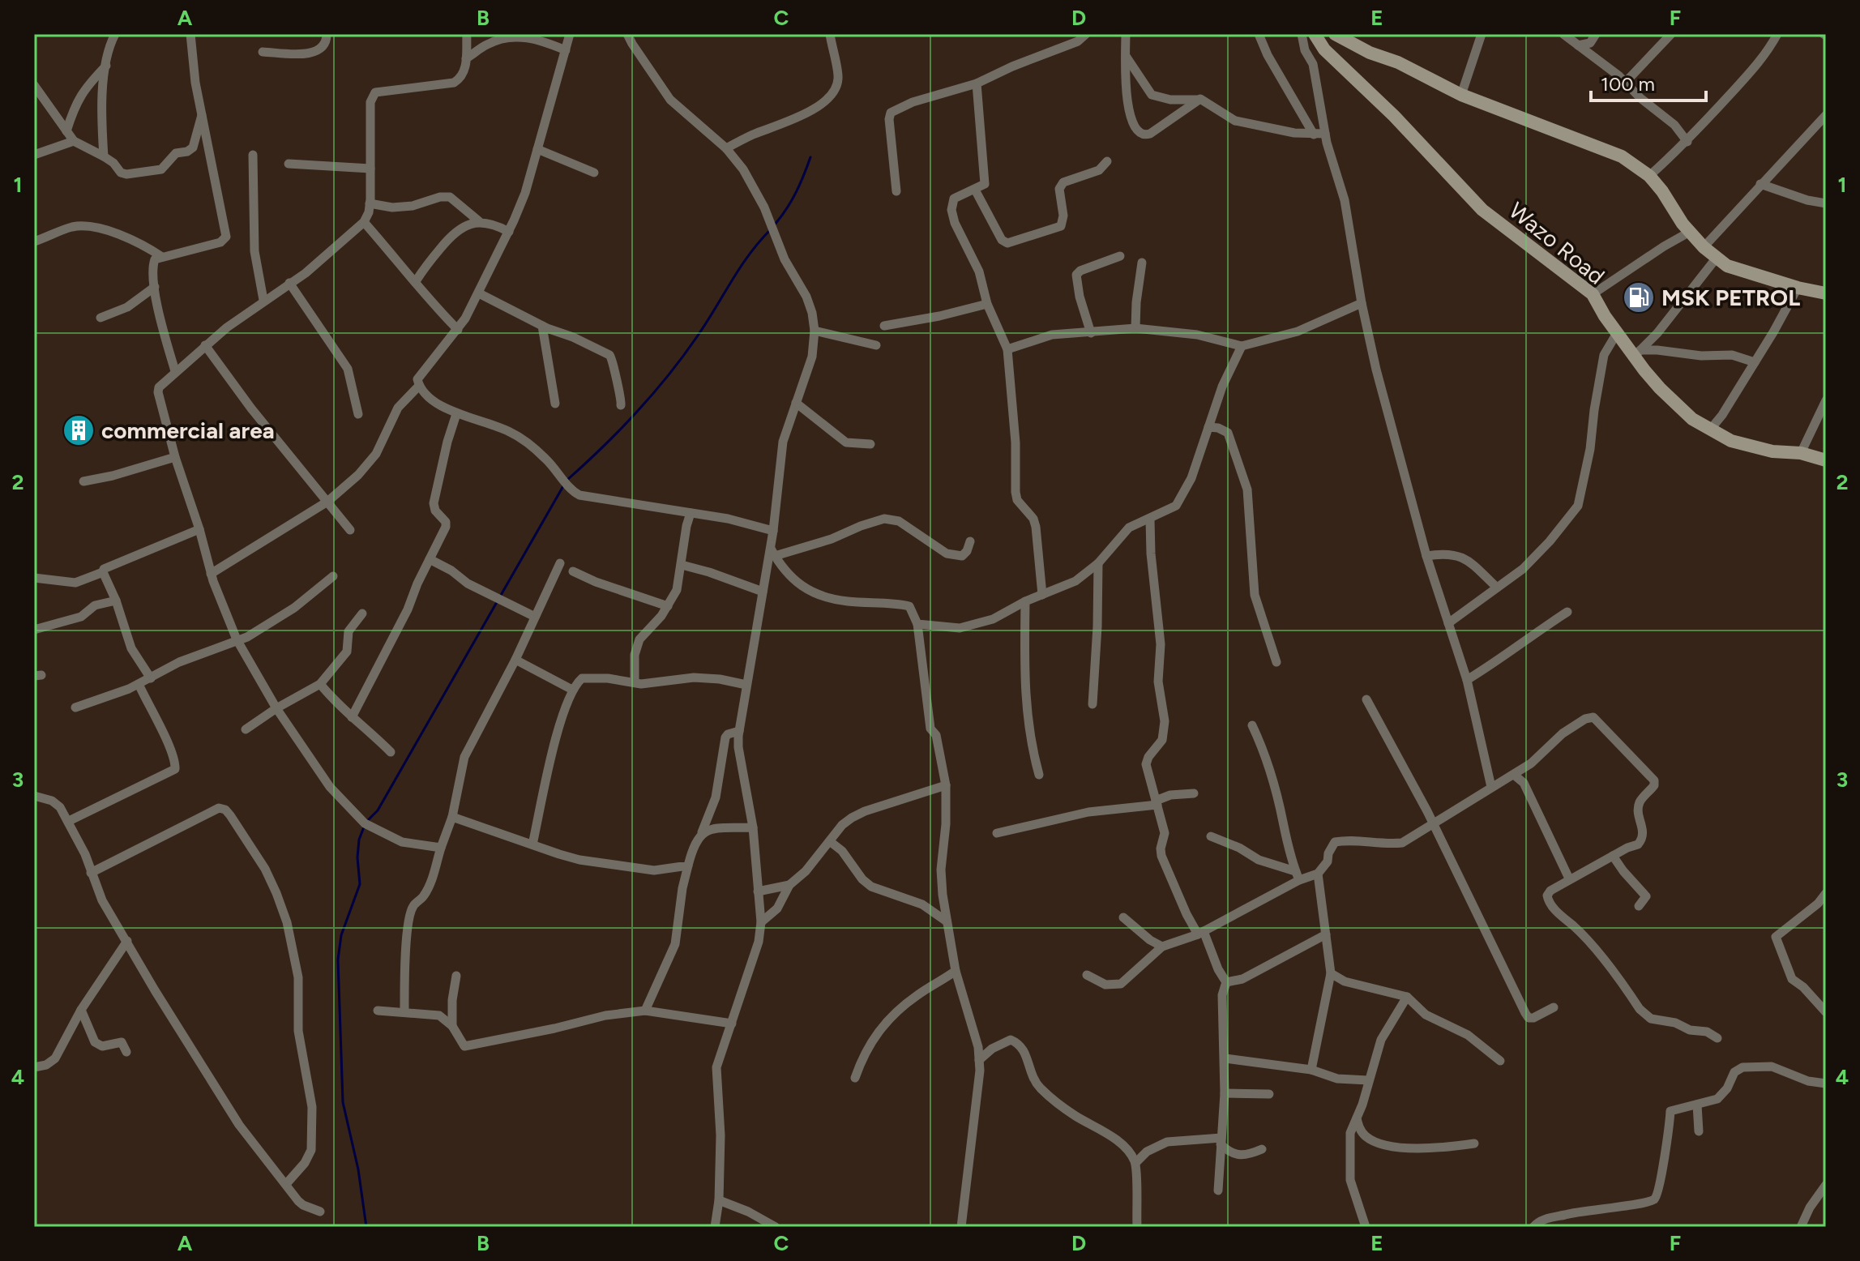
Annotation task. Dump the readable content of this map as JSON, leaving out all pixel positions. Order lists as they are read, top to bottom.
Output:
{
  "streets": {
    "main road": ["Wazo Road"]
  },
  "places": {
    "fuel station": ["MSK PETROL"],
    "building": ["commercial area"]
  },
  "scale_bar": "100 m",
  "grid": {
    "columns": [
      "A",
      "B",
      "C",
      "D",
      "E",
      "F"
    ],
    "rows": [
      "1",
      "2",
      "3",
      "4"
    ]
  }
}
